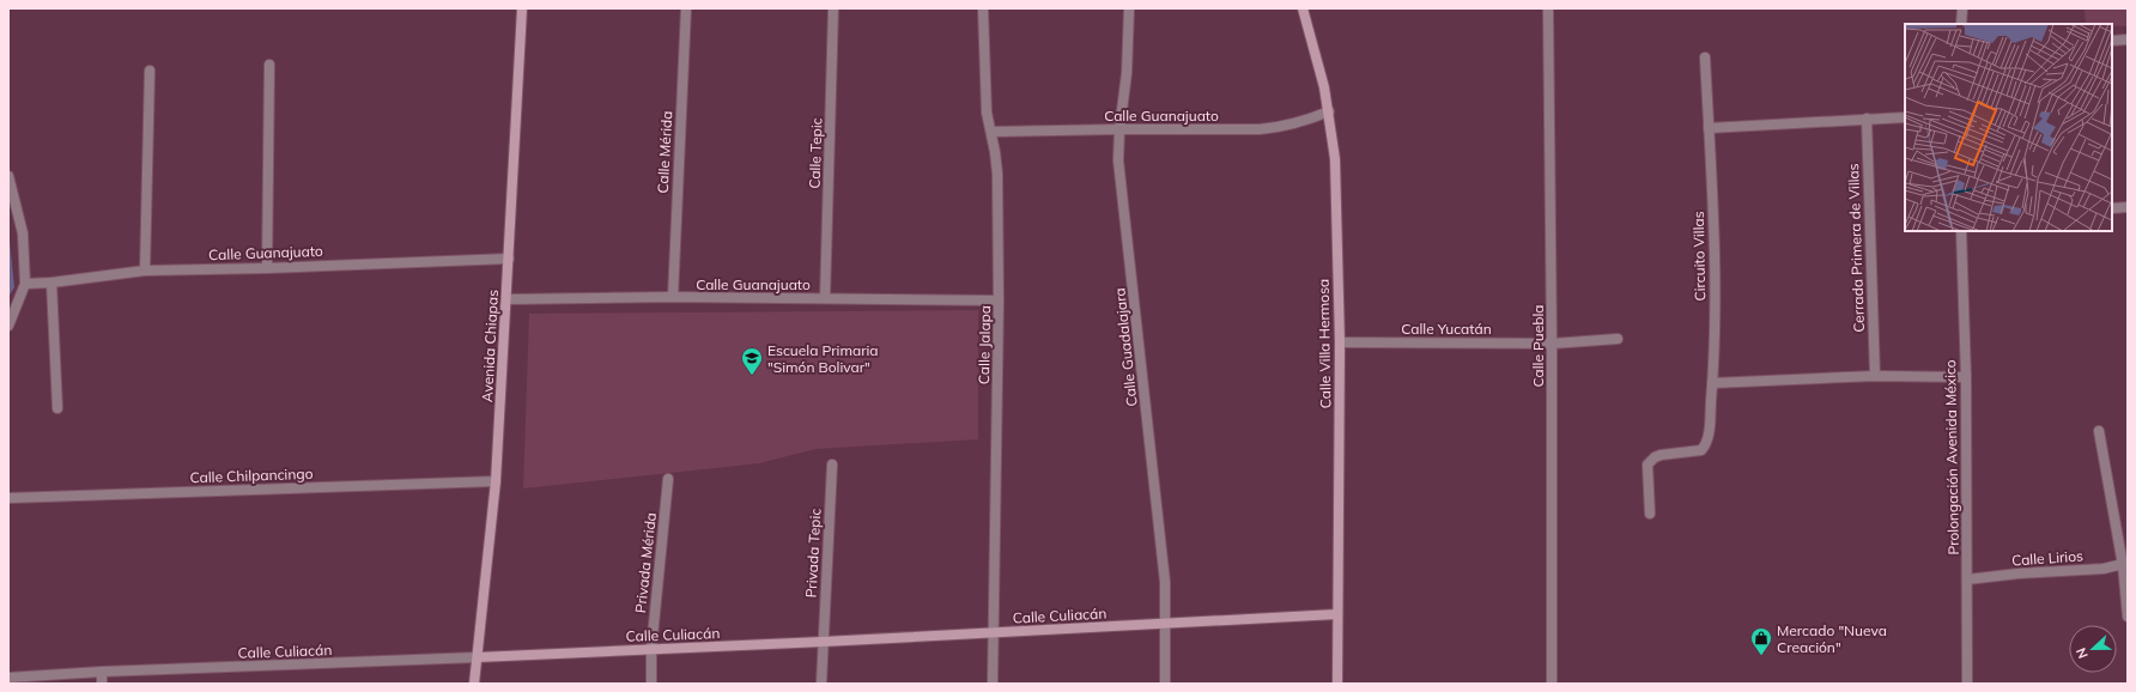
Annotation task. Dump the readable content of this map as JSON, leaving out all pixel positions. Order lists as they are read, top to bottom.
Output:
{
  "streets": {
    "street": [
      "Calle Guanajuato",
      "Calle Mérida",
      "Calle Tepic",
      "Cerrada Primera de Villas",
      "Circuito Villas",
      "Calle Yucatán",
      "Calle Villa Hermosa",
      "Calle Jalapa",
      "Avenida Chiapas",
      "Calle Puebla",
      "Calle Guadalajara",
      "Prolongación Avenida México",
      "Calle Chilpancingo",
      "Privada Tepic",
      "Calle Lirios",
      "Privada Mérida",
      "Calle Culiacán"
    ]
  },
  "crossings": [
    ["Calle Guanajuato", "Calle Mérida"],
    ["Calle Guanajuato", "Calle Tepic"],
    ["Calle Guanajuato", "Calle Villa Hermosa"],
    ["Calle Guanajuato", "Calle Jalapa"],
    ["Calle Guanajuato", "Avenida Chiapas"],
    ["Calle Guanajuato", "Calle Guadalajara"],
    ["Calle Yucatán", "Calle Villa Hermosa"],
    ["Calle Yucatán", "Calle Puebla"],
    ["Calle Villa Hermosa", "Calle Culiacán"],
    ["Calle Jalapa", "Calle Culiacán"],
    ["Avenida Chiapas", "Calle Chilpancingo"],
    ["Avenida Chiapas", "Calle Culiacán"],
    ["Calle Guadalajara", "Calle Culiacán"],
    ["Prolongación Avenida México", "Calle Lirios"],
    ["Privada Tepic", "Calle Culiacán"],
    ["Privada Mérida", "Calle Culiacán"]
  ],
  "places": {
    "school or university": ["Escuela Primaria \"Simón Bolivar\""],
    "shop": ["Mercado \"Nueva Creación\""]
  },
  "north": "left"
}
